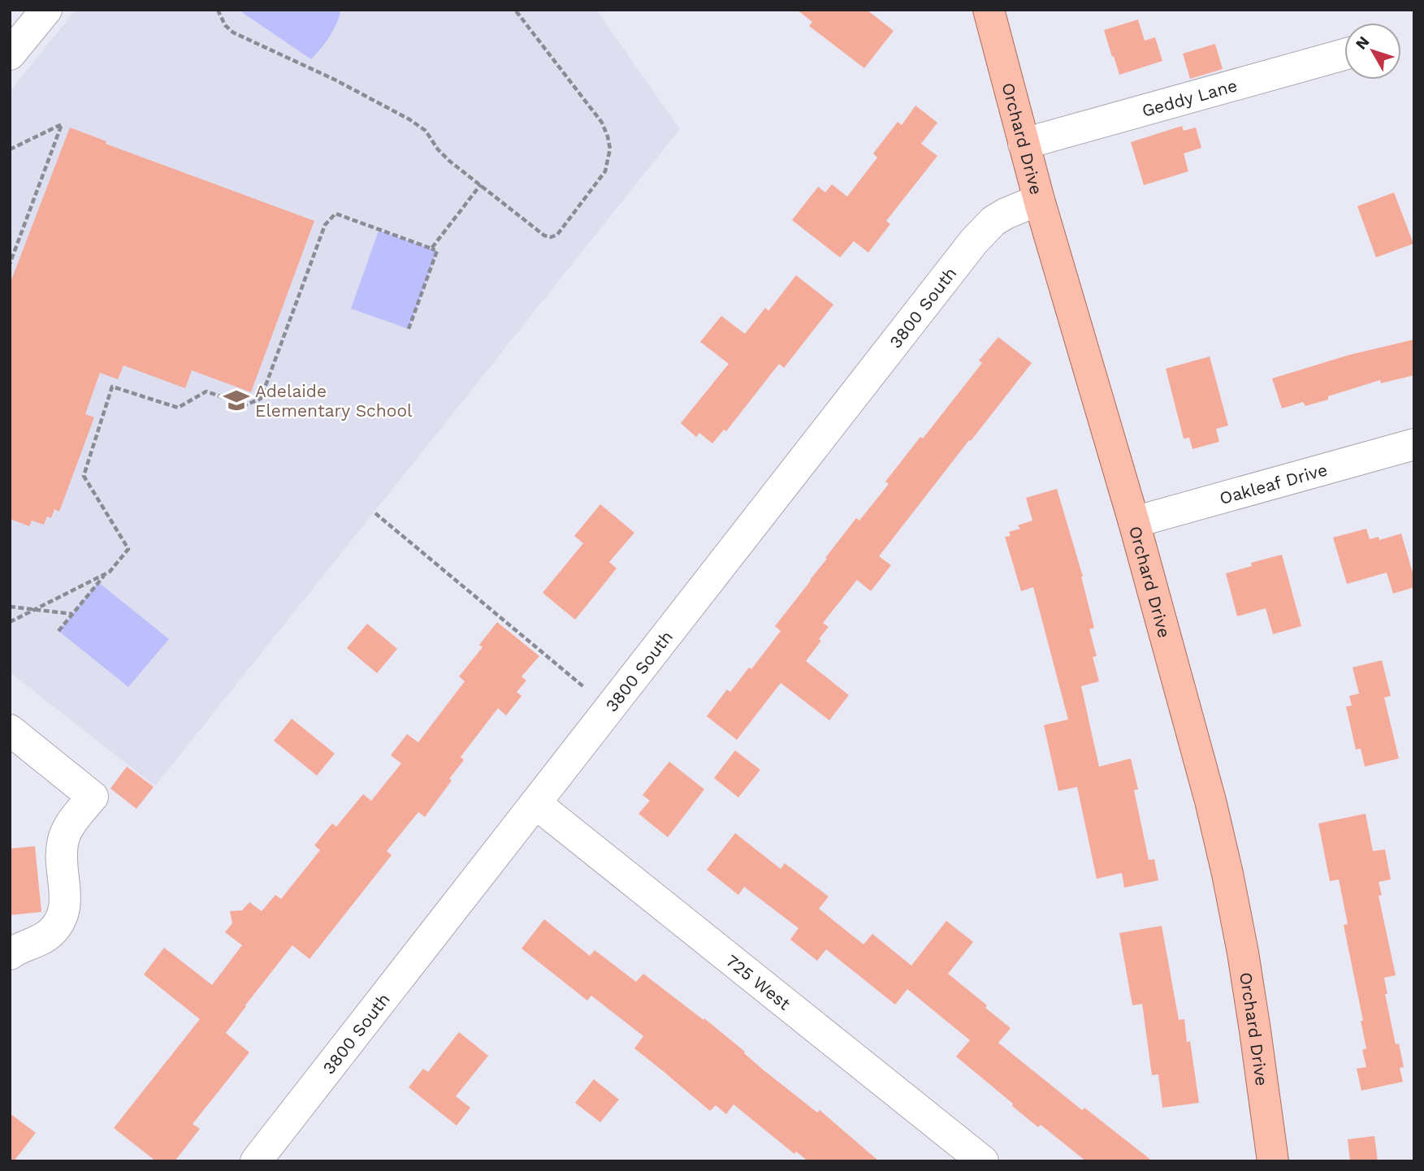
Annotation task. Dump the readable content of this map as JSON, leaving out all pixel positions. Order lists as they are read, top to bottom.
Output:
{
  "streets": {
    "main road": ["Orchard Drive"],
    "street": [
      "Geddy Lane",
      "3800 South",
      "Oakleaf Drive",
      "725 West"
    ]
  },
  "crossings": [
    ["Geddy Lane", "Orchard Drive"],
    ["Orchard Drive", "3800 South"],
    ["Orchard Drive", "Oakleaf Drive"],
    ["3800 South", "725 West"]
  ],
  "places": {
    "school or university": ["Adelaide Elementary School"]
  },
  "north": "top left"
}
